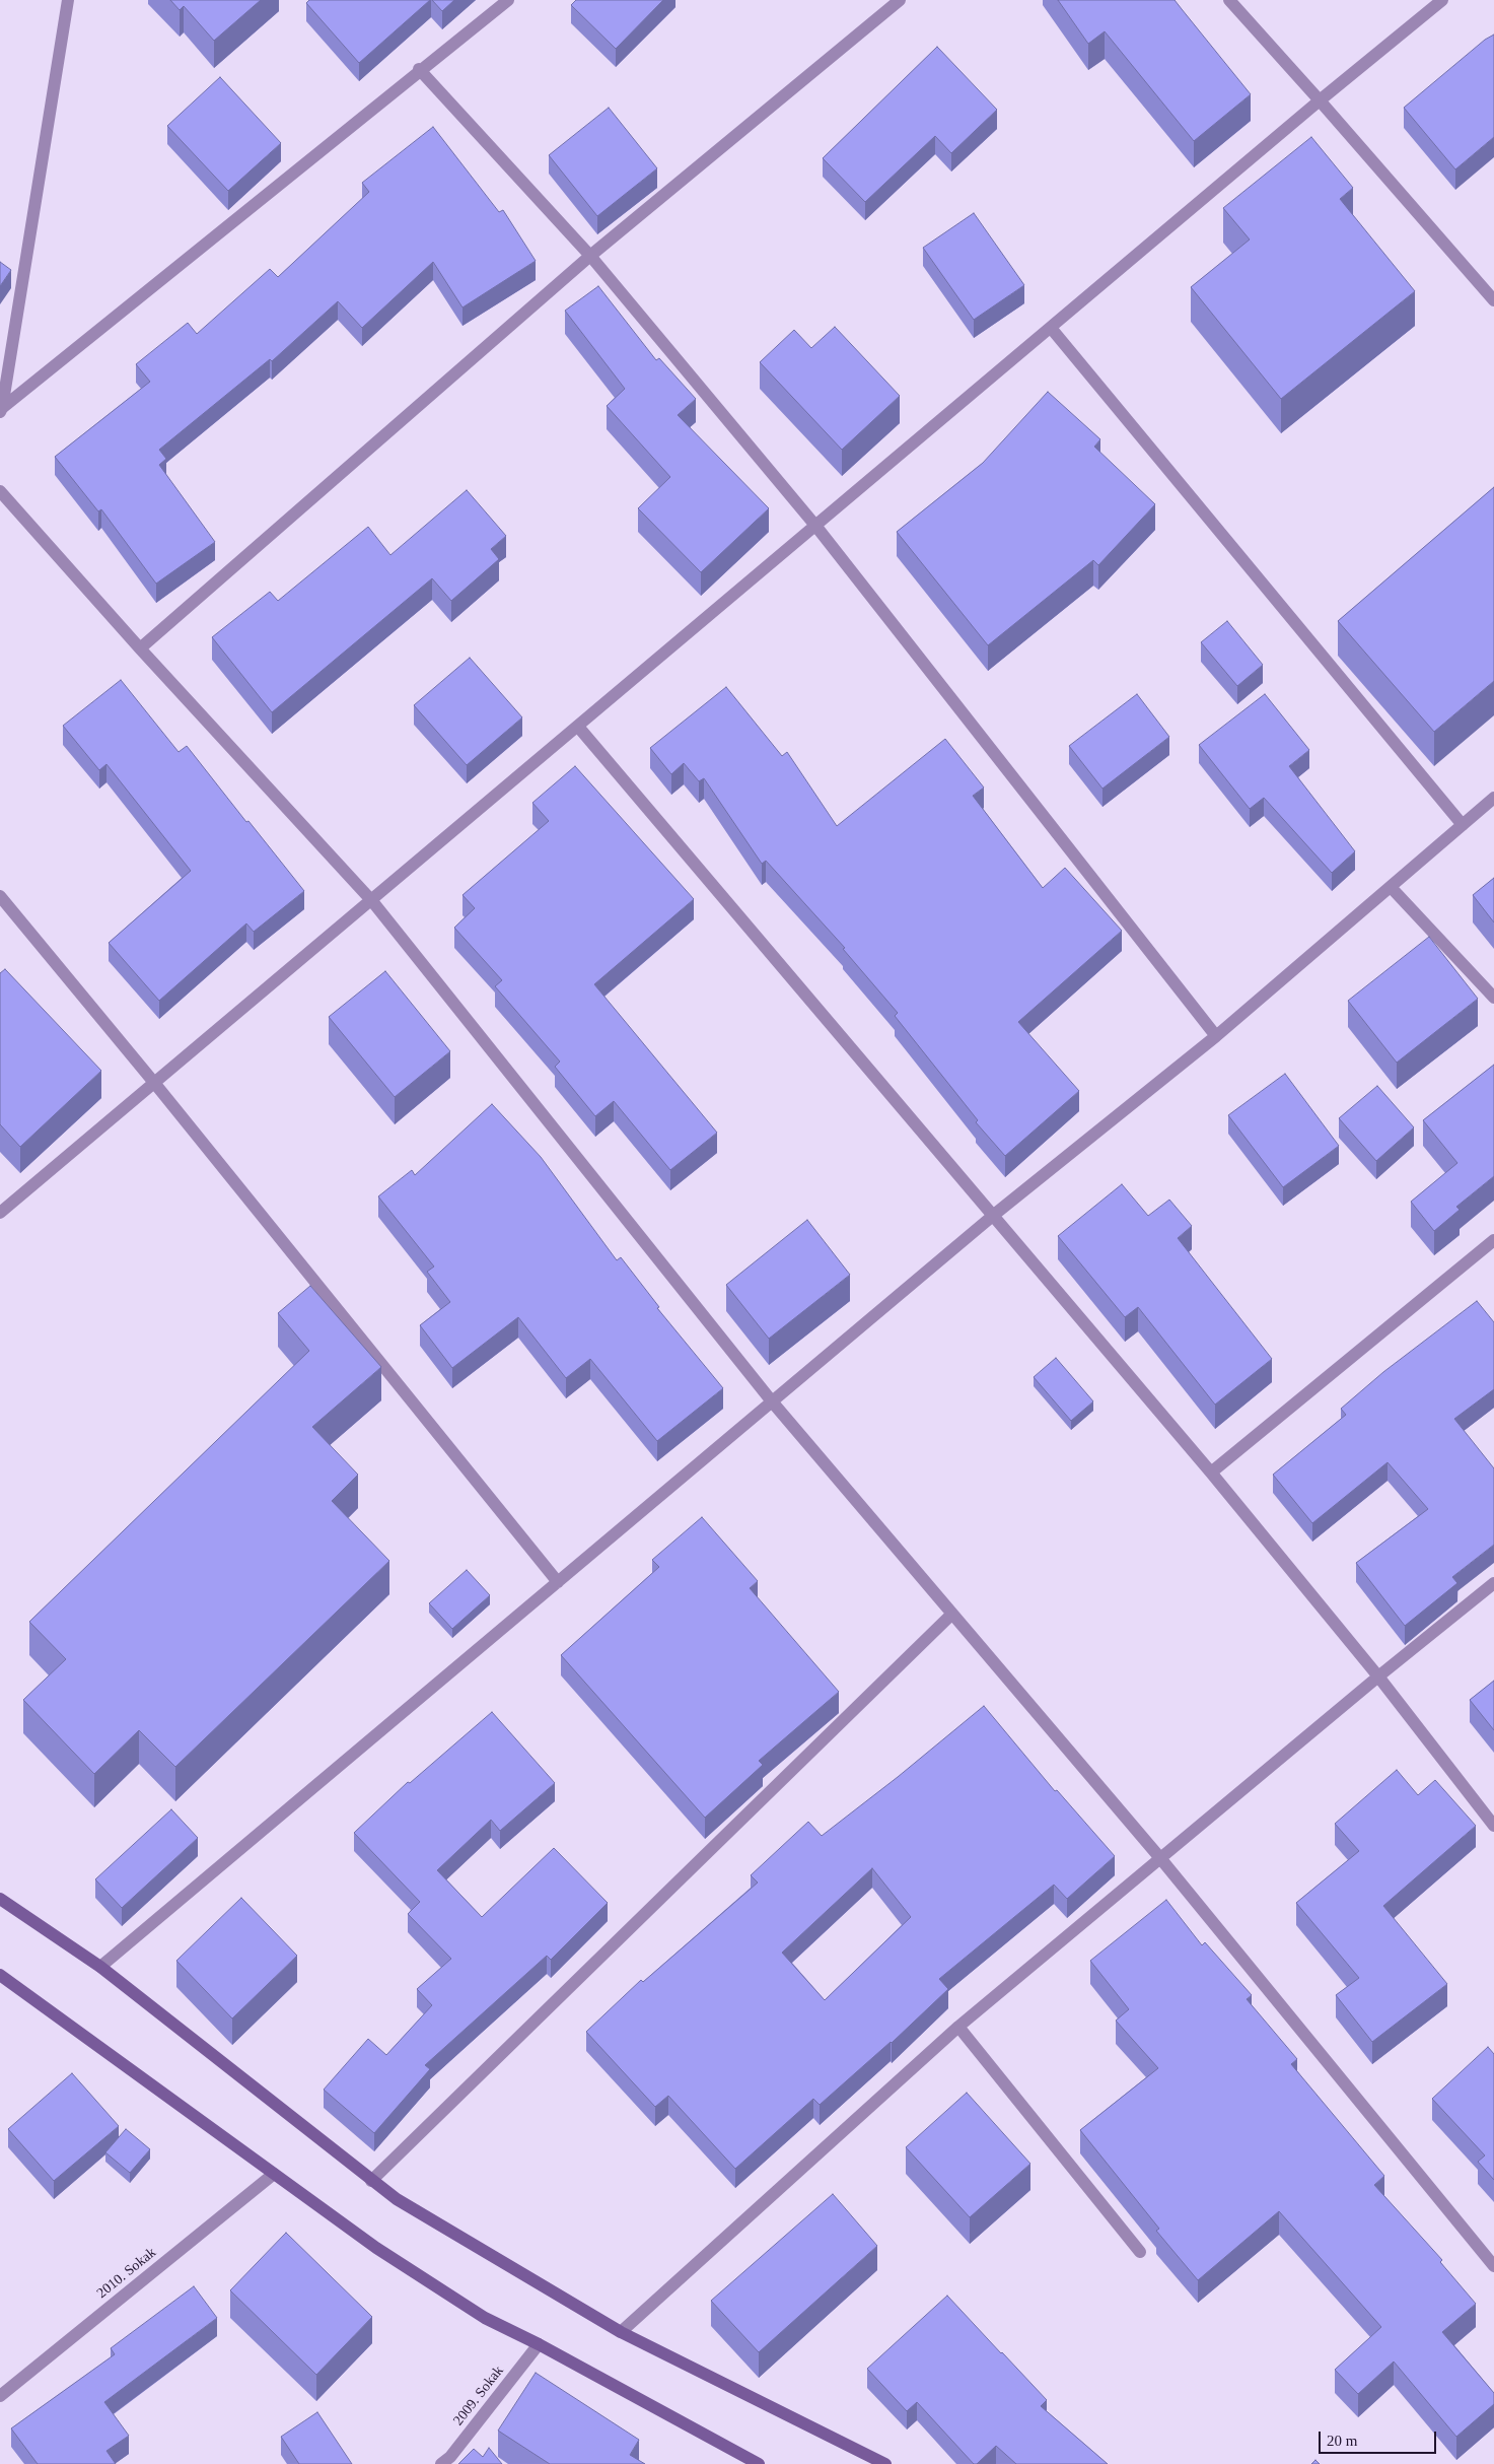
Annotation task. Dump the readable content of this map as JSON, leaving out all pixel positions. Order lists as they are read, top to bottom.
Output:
{
  "streets": {
    "street": ["2010. Sokak", "2009. Sokak"]
  },
  "scale_bar": "20 m"
}
